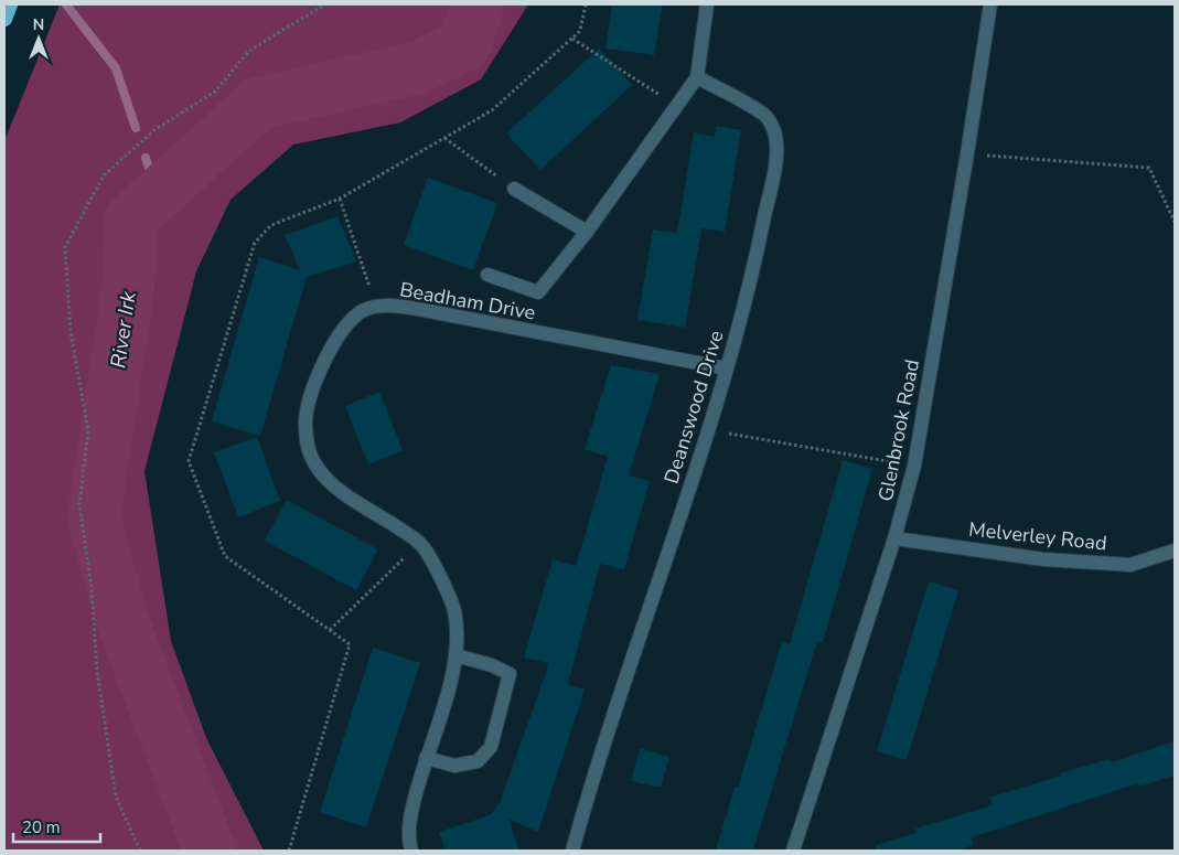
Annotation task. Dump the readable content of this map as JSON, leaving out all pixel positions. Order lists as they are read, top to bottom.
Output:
{
  "streets": {
    "street": [
      "Beadham Drive",
      "Deanswood Drive",
      "Glenbrook Road",
      "Melverley Road"
    ]
  },
  "crossings": [
    ["Beadham Drive", "Deanswood Drive"],
    ["Glenbrook Road", "Melverley Road"]
  ],
  "water": ["River Irk"],
  "scale_bar": "20 m",
  "north": "top"
}
